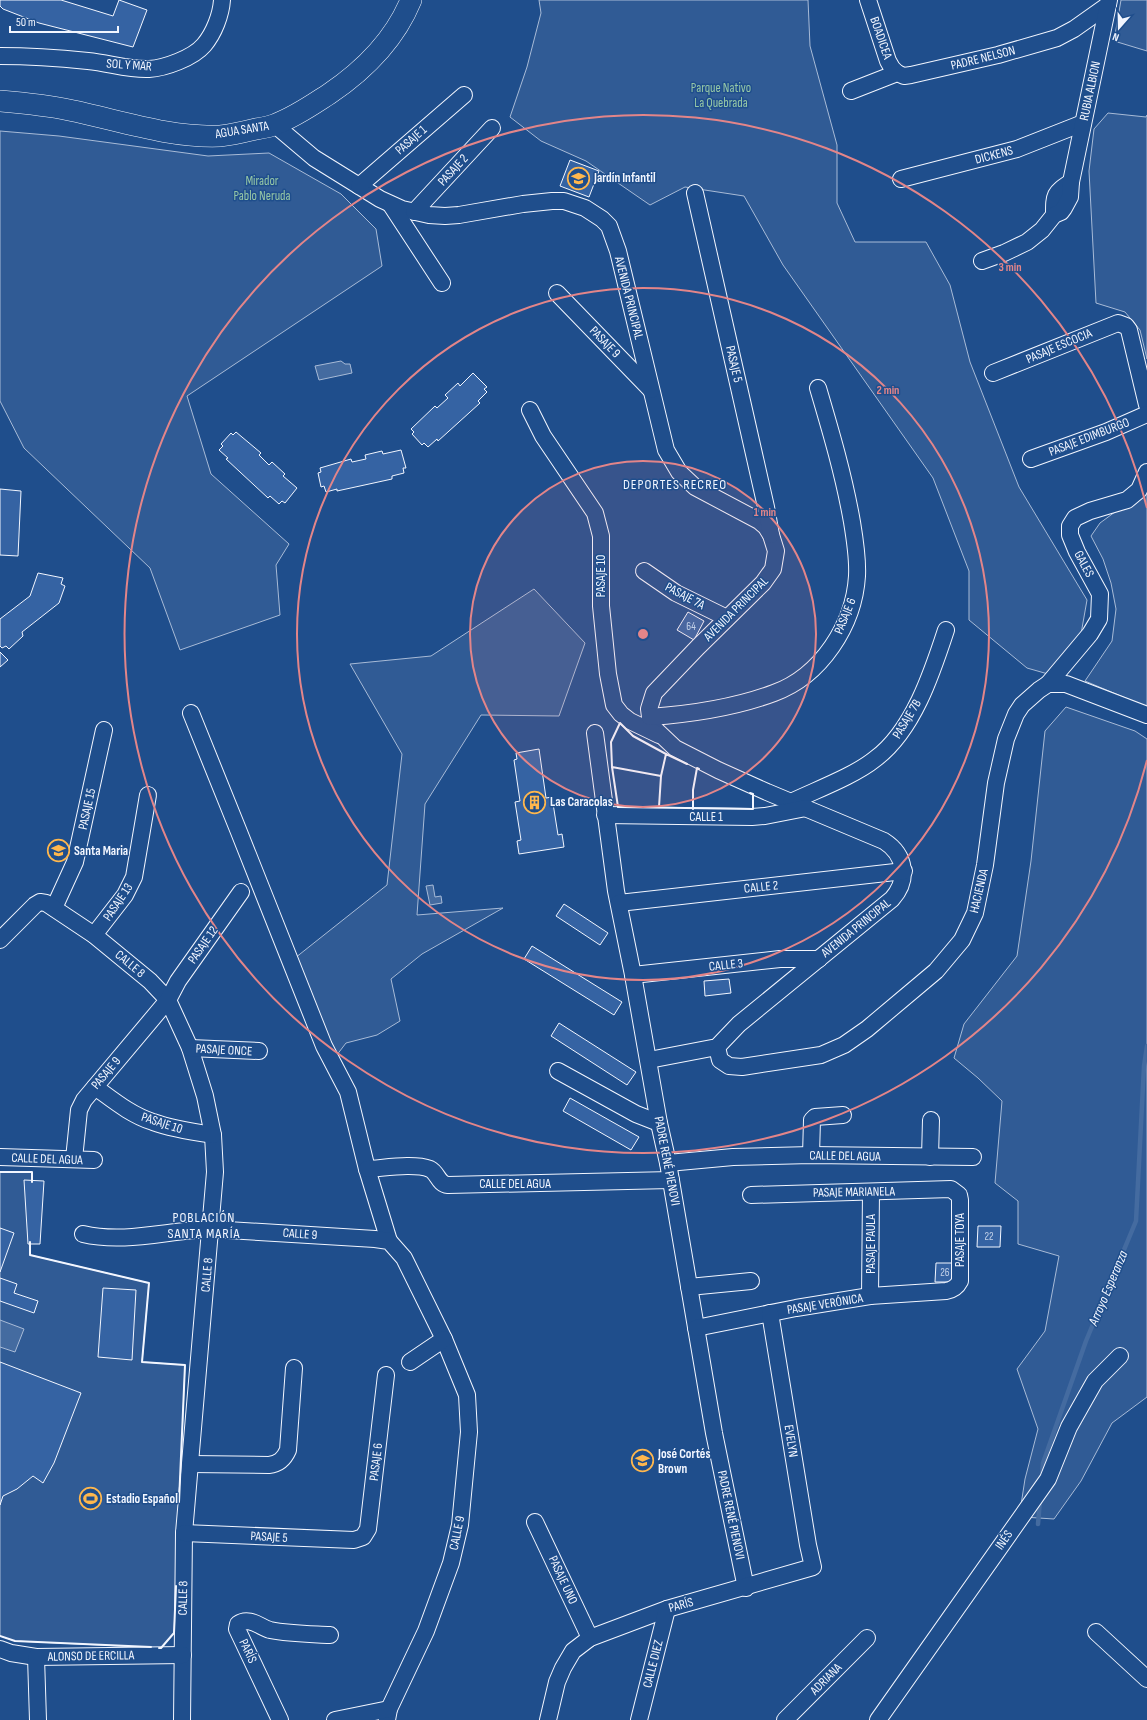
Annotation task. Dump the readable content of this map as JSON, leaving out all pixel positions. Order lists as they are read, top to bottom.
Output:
{
  "streets": {
    "main road": ["AGUA SANTA"],
    "street": [
      "BOADICEA",
      "PADRE NELSON",
      "SOL Y MAR",
      "RUBIA ALBION",
      "PASAJE 1",
      "DICKENS",
      "PASAJE 2",
      "AVENIDA PRINCIPAL",
      "PASAJE 9",
      "PASAJE ESCOCIA",
      "PASAJE 5",
      "PASAJE EDIMBURGO",
      "GALES",
      "PASAJE 10",
      "PASAJE 7A",
      "PASAJE 6",
      "PASAJE 7B",
      "PASAJE 15",
      "CALLE 1",
      "CALLE 2",
      "HACIENDA",
      "PASAJE 13",
      "PASAJE 12",
      "CALLE 8",
      "CALLE 3",
      "PASAJE ONCE",
      "CALLE DEL AGUA",
      "PADRE RENÉ PIENOVI",
      "PASAJE MARIANELA",
      "CALLE 9",
      "PASAJE TOYA",
      "PASAJE PAULA",
      "PASAJE VERÓNICA",
      "EVELYN",
      "INÉS",
      "PASAJE UNO",
      "PARÍS",
      "ALONSO DE ERCILLA",
      "CALLE DIEZ",
      "ADRIANA"
    ]
  },
  "crossings": [
    ["BOADICEA", "PADRE NELSON"],
    ["PADRE NELSON", "RUBIA ALBION"],
    ["RUBIA ALBION", "DICKENS"],
    ["AGUA SANTA", "AVENIDA PRINCIPAL"],
    ["PASAJE 1", "AVENIDA PRINCIPAL"],
    ["PASAJE 2", "AVENIDA PRINCIPAL"],
    ["AVENIDA PRINCIPAL", "PASAJE 9"],
    ["AVENIDA PRINCIPAL", "PASAJE 5"],
    ["AVENIDA PRINCIPAL", "PASAJE 7A"],
    ["AVENIDA PRINCIPAL", "PASAJE 6"],
    ["AVENIDA PRINCIPAL", "CALLE 2"],
    ["AVENIDA PRINCIPAL", "HACIENDA"],
    ["AVENIDA PRINCIPAL", "CALLE 3"],
    ["PASAJE 9", "PASAJE 10"],
    ["PASAJE 9", "PASAJE 12"],
    ["PASAJE 9", "CALLE 8"],
    ["PASAJE 9", "CALLE DEL AGUA"],
    ["PASAJE 5", "PASAJE 6"],
    ["PASAJE 5", "CALLE 8"],
    ["GALES", "HACIENDA"],
    ["PASAJE 10", "CALLE 8"],
    ["PASAJE 15", "CALLE 8"],
    ["CALLE 1", "PADRE RENÉ PIENOVI"],
    ["CALLE 2", "PADRE RENÉ PIENOVI"],
    ["PASAJE 13", "CALLE 8"],
    ["PASAJE 12", "CALLE 8"],
    ["CALLE 8", "PASAJE ONCE"],
    ["CALLE 8", "CALLE 9"],
    ["CALLE 8", "ALONSO DE ERCILLA"],
    ["CALLE 3", "PADRE RENÉ PIENOVI"],
    ["CALLE DEL AGUA", "PADRE RENÉ PIENOVI"],
    ["CALLE DEL AGUA", "CALLE 9"],
    ["PADRE RENÉ PIENOVI", "PASAJE VERÓNICA"],
    ["PADRE RENÉ PIENOVI", "PARÍS"],
    ["PASAJE MARIANELA", "PASAJE TOYA"],
    ["PASAJE MARIANELA", "PASAJE PAULA"],
    ["PASAJE TOYA", "PASAJE VERÓNICA"],
    ["PASAJE PAULA", "PASAJE VERÓNICA"],
    ["PASAJE VERÓNICA", "EVELYN"],
    ["EVELYN", "PARÍS"],
    ["PASAJE UNO", "PARÍS"],
    ["PARÍS", "CALLE DIEZ"]
  ],
  "districts": ["DEPORTES RECREO", "POBLACIÓN SANTA MARÍA"],
  "water": ["Arroyo Esperanza"],
  "parks": ["Parque Nativo La Quebrada", "Mirador Pablo Neruda"],
  "places": {
    "school or university": ["Jardín Infantil", "Santa Maria", "José Cortés Brown"],
    "building": ["Las Caracolas"],
    "sports": ["Estadio Español"]
  },
  "house_numbers": ["64", "22", "26"],
  "scale_bar": "50 m",
  "north": "bottom",
  "rings": ["3 min", "2 min", "1 min"]
}
